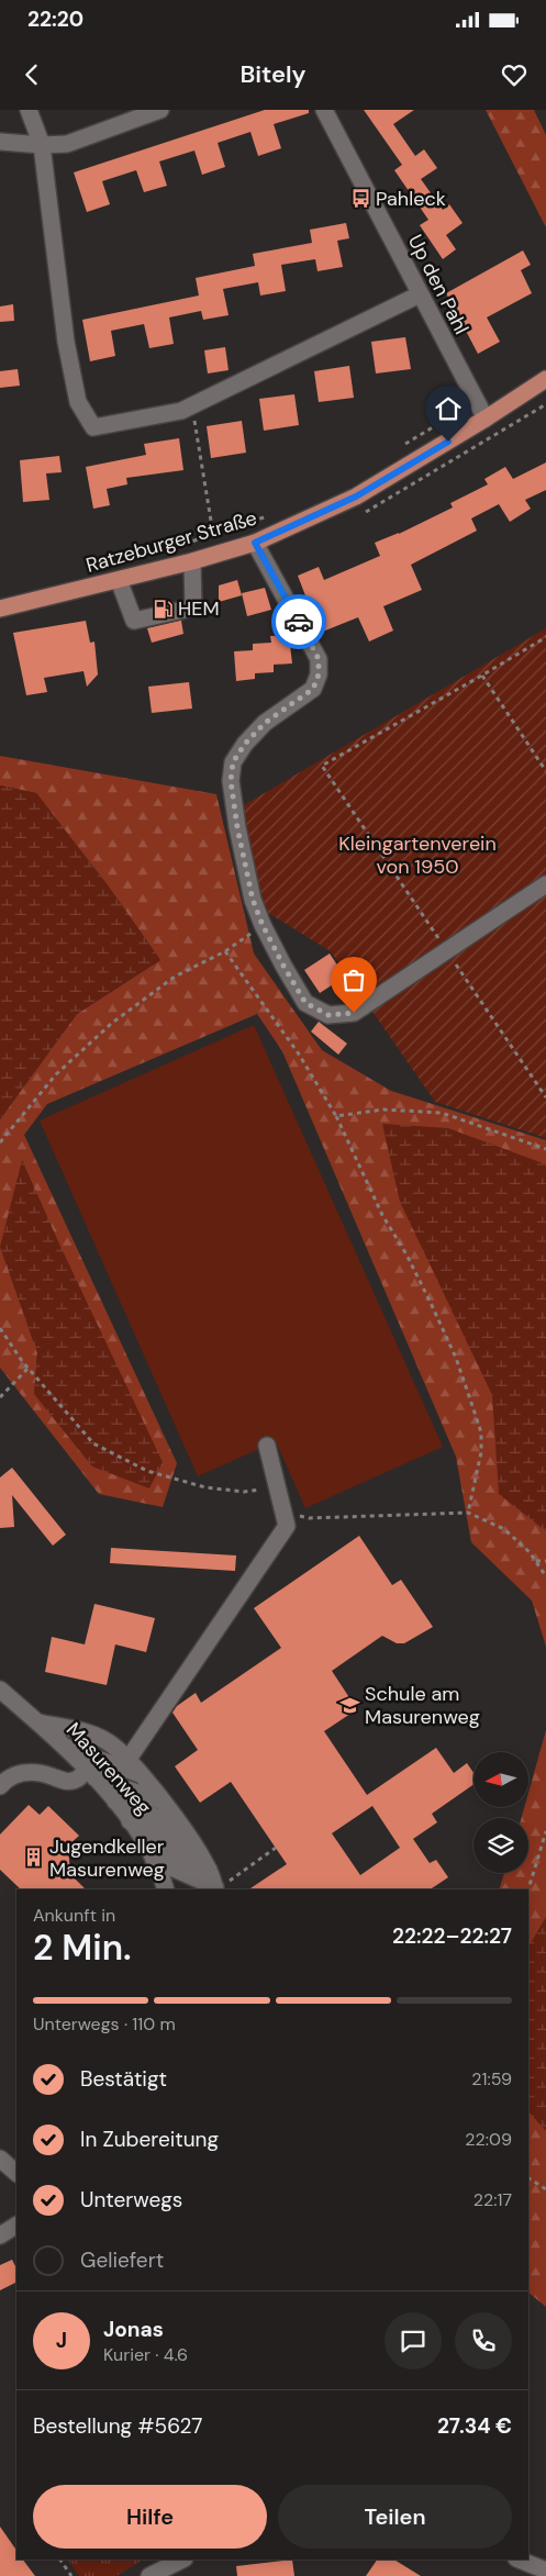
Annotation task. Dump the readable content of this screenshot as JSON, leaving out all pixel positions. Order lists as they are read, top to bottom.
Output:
{
  "streets": {
    "main road": ["Ratzeburger Straße"],
    "street": ["Up den Pahl", "Masurenweg"]
  },
  "crossings": [
    ["Up den Pahl", "Ratzeburger Straße"]
  ],
  "parks": ["Kleingartenverein von 1950"],
  "places": {
    "bus stop": ["Pahleck"],
    "fuel station": ["HEM"],
    "school or university": ["Schule am Masurenweg"],
    "building": ["Jugendkeller Masurenweg"]
  },
  "north": "left",
  "page": {
    "status": "22:20",
    "header": "Bitely",
    "heading": ["2 Min.", "Ankunft in", "22:22–22:27"],
    "panel": [
      "Jonas",
      "Kurier · 4.6",
      "Bestellung #5627",
      "27.34 €"
    ],
    "bar": "Unterwegs · 110 m",
    "list": [
      ["Bestätigt", "21:59"],
      ["In Zubereitung", "22:09"],
      ["Unterwegs", "22:17"],
      "Geliefert"
    ],
    "round": "J",
    "buttons": ["Hilfe", "Teilen"]
  }
}
